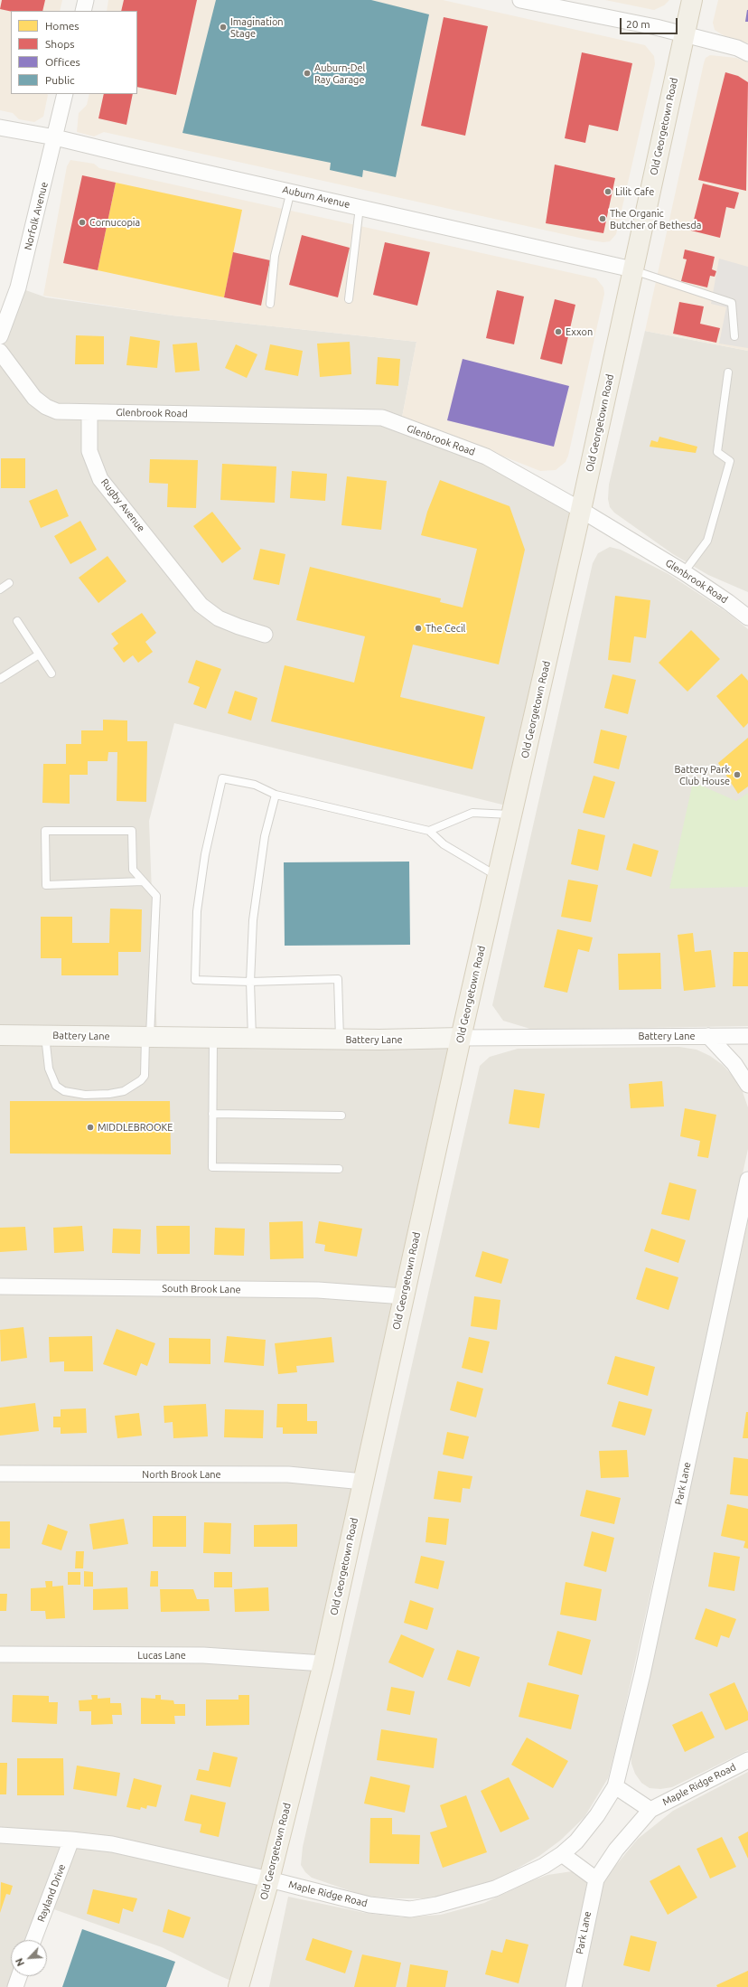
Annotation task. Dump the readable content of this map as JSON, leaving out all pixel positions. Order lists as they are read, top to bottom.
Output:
{
  "streets": {
    "main road": ["Old Georgetown Road"],
    "street": [
      "Auburn Avenue",
      "Norfolk Avenue",
      "Glenbrook Road",
      "Rugby Avenue",
      "Battery Lane",
      "South Brook Lane",
      "North Brook Lane",
      "Park Lane",
      "Lucas Lane",
      "Maple Ridge Road",
      "Rayland Drive"
    ]
  },
  "crossings": [
    ["Old Georgetown Road", "Auburn Avenue"],
    ["Old Georgetown Road", "Glenbrook Road"],
    ["Old Georgetown Road", "Battery Lane"],
    ["Old Georgetown Road", "South Brook Lane"],
    ["Old Georgetown Road", "North Brook Lane"],
    ["Old Georgetown Road", "Lucas Lane"],
    ["Old Georgetown Road", "Maple Ridge Road"],
    ["Auburn Avenue", "Norfolk Avenue"],
    ["Glenbrook Road", "Rugby Avenue"],
    ["Park Lane", "Maple Ridge Road"],
    ["Maple Ridge Road", "Rayland Drive"]
  ],
  "places": [
    "Imagination Stage",
    "Auburn-Del Ray Garage",
    "Lilit Cafe",
    "The Organic Butcher of Bethesda",
    "Cornucopia",
    "Exxon",
    "The Cecil",
    "Battery Park Club House",
    "MIDDLEBROOKE"
  ],
  "legend": [
    "Homes",
    "Shops",
    "Offices",
    "Public"
  ],
  "scale_bar": "20 m",
  "north": "bottom left"
}
